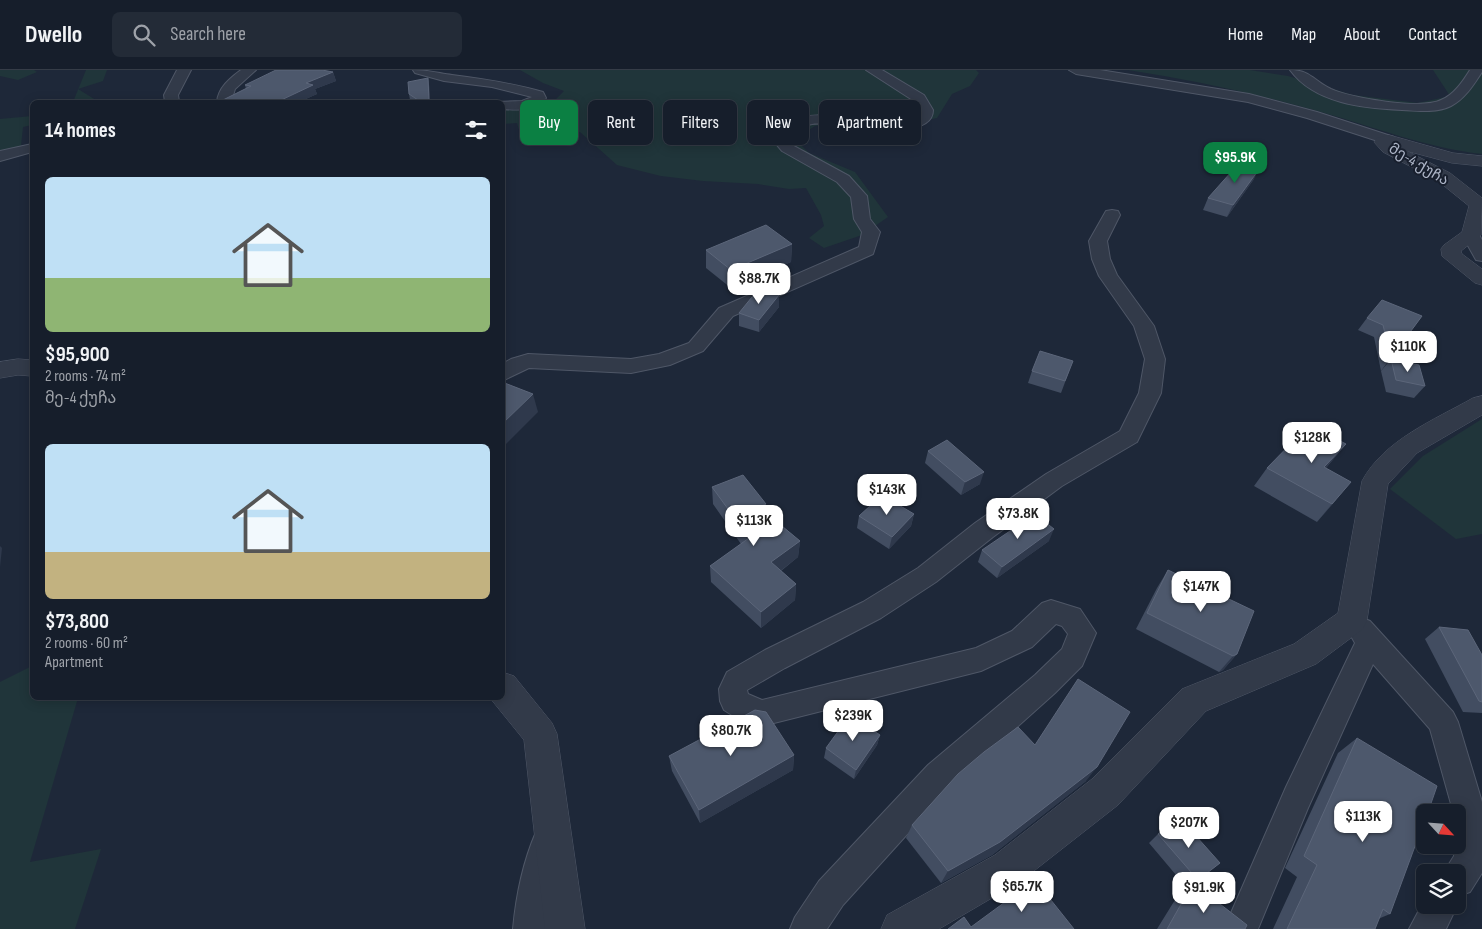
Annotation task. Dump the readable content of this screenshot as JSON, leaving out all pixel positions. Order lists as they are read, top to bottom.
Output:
{
  "streets": {
    "street": ["მე-4 ქუჩა"]
  },
  "north": "bottom right",
  "page": {
    "header": "Dwello",
    "search": "Search here",
    "nav": [
      "Home",
      "Map",
      "About",
      "Contact"
    ],
    "chip": [
      "Buy",
      "Rent",
      "Filters",
      "New",
      "Apartment"
    ],
    "heading": "14 homes",
    "price": [
      "$95.9K",
      "$88.7K",
      "$110K",
      "$128K",
      "$143K",
      "$73.8K",
      "$113K",
      "$147K",
      "$239K",
      "$80.7K",
      "$113K",
      "$207K",
      "$65.7K",
      "$91.9K"
    ],
    "list": [
      {
        "name": "$95,900",
        "note": "2 rooms · 74 m² · მე-4 ქუჩა"
      },
      {
        "name": "$73,800",
        "note": "2 rooms · 60 m² · Apartment"
      }
    ]
  }
}
